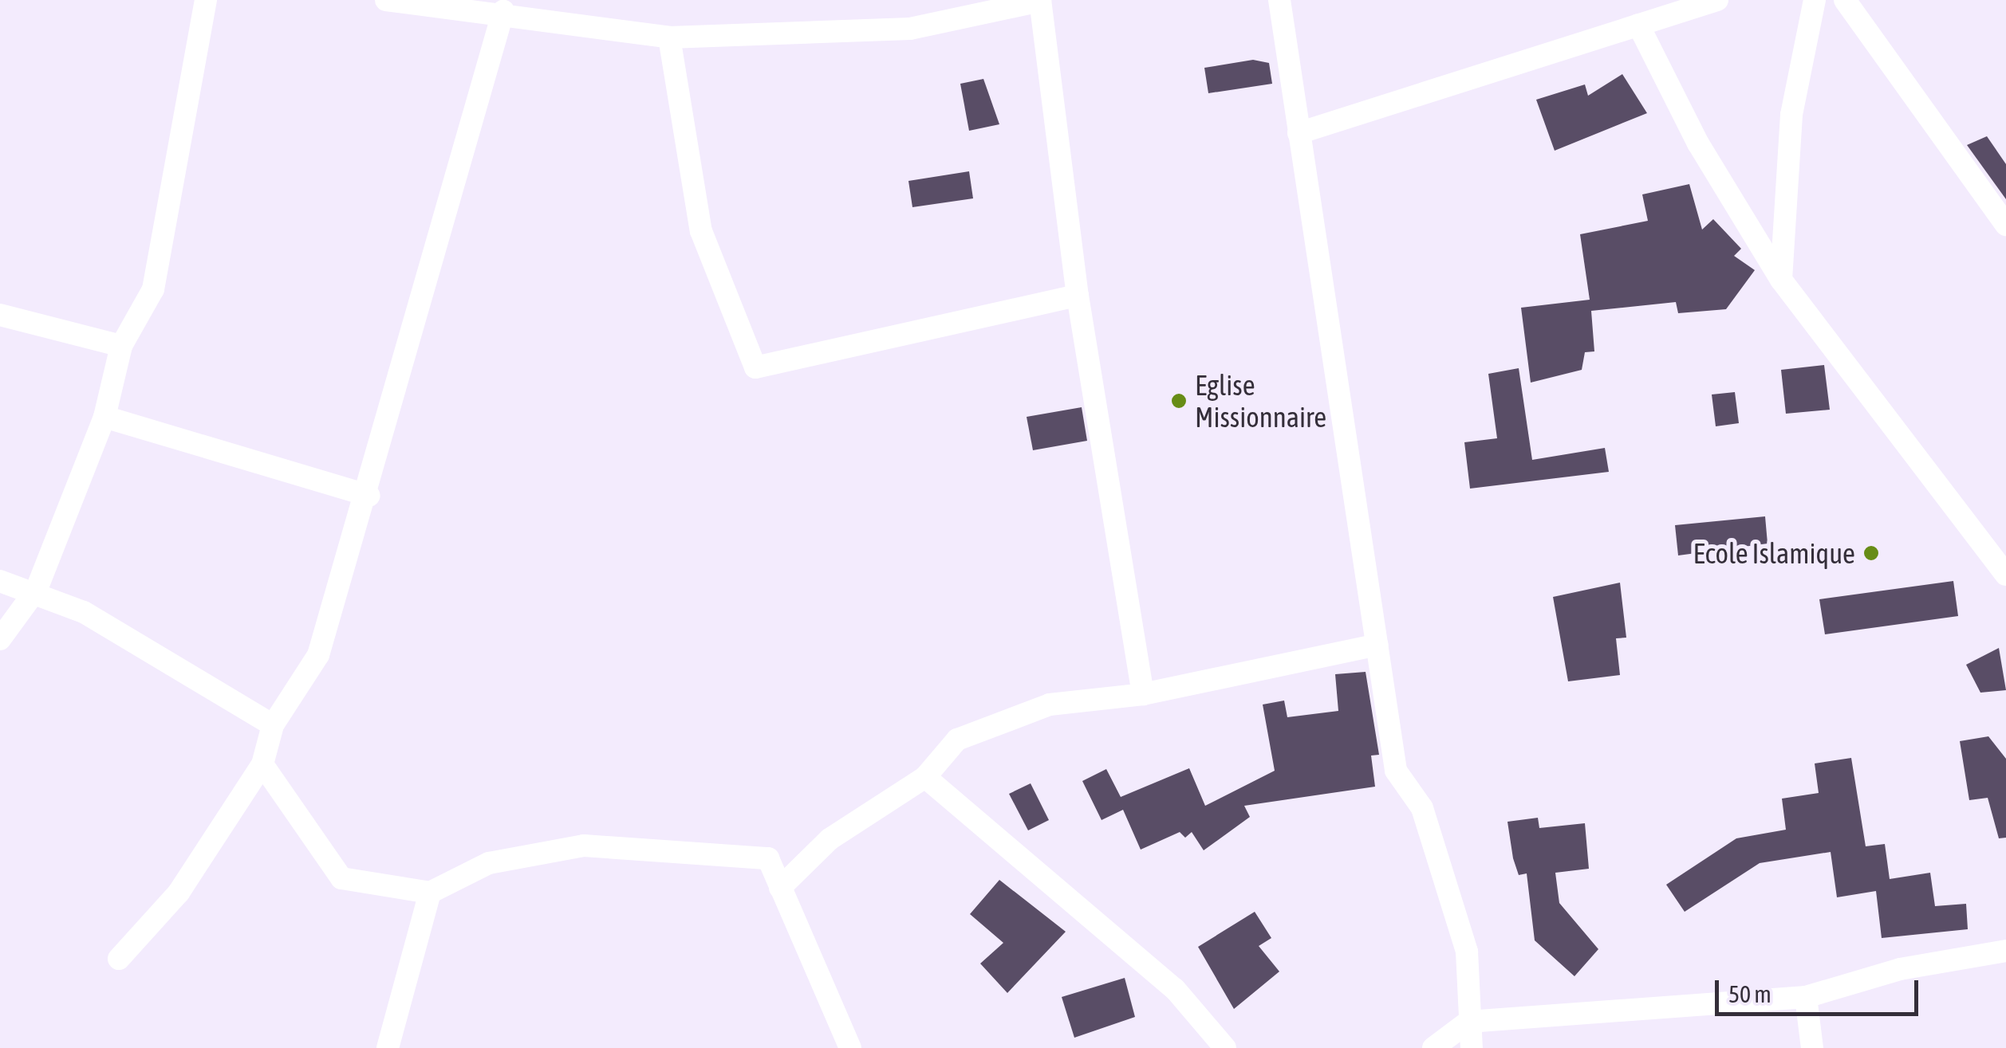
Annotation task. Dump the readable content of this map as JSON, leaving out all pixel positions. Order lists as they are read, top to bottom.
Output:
{
  "places": ["Eglise Missionnaire", "Ecole Islamique"],
  "scale_bar": "50 m"
}
